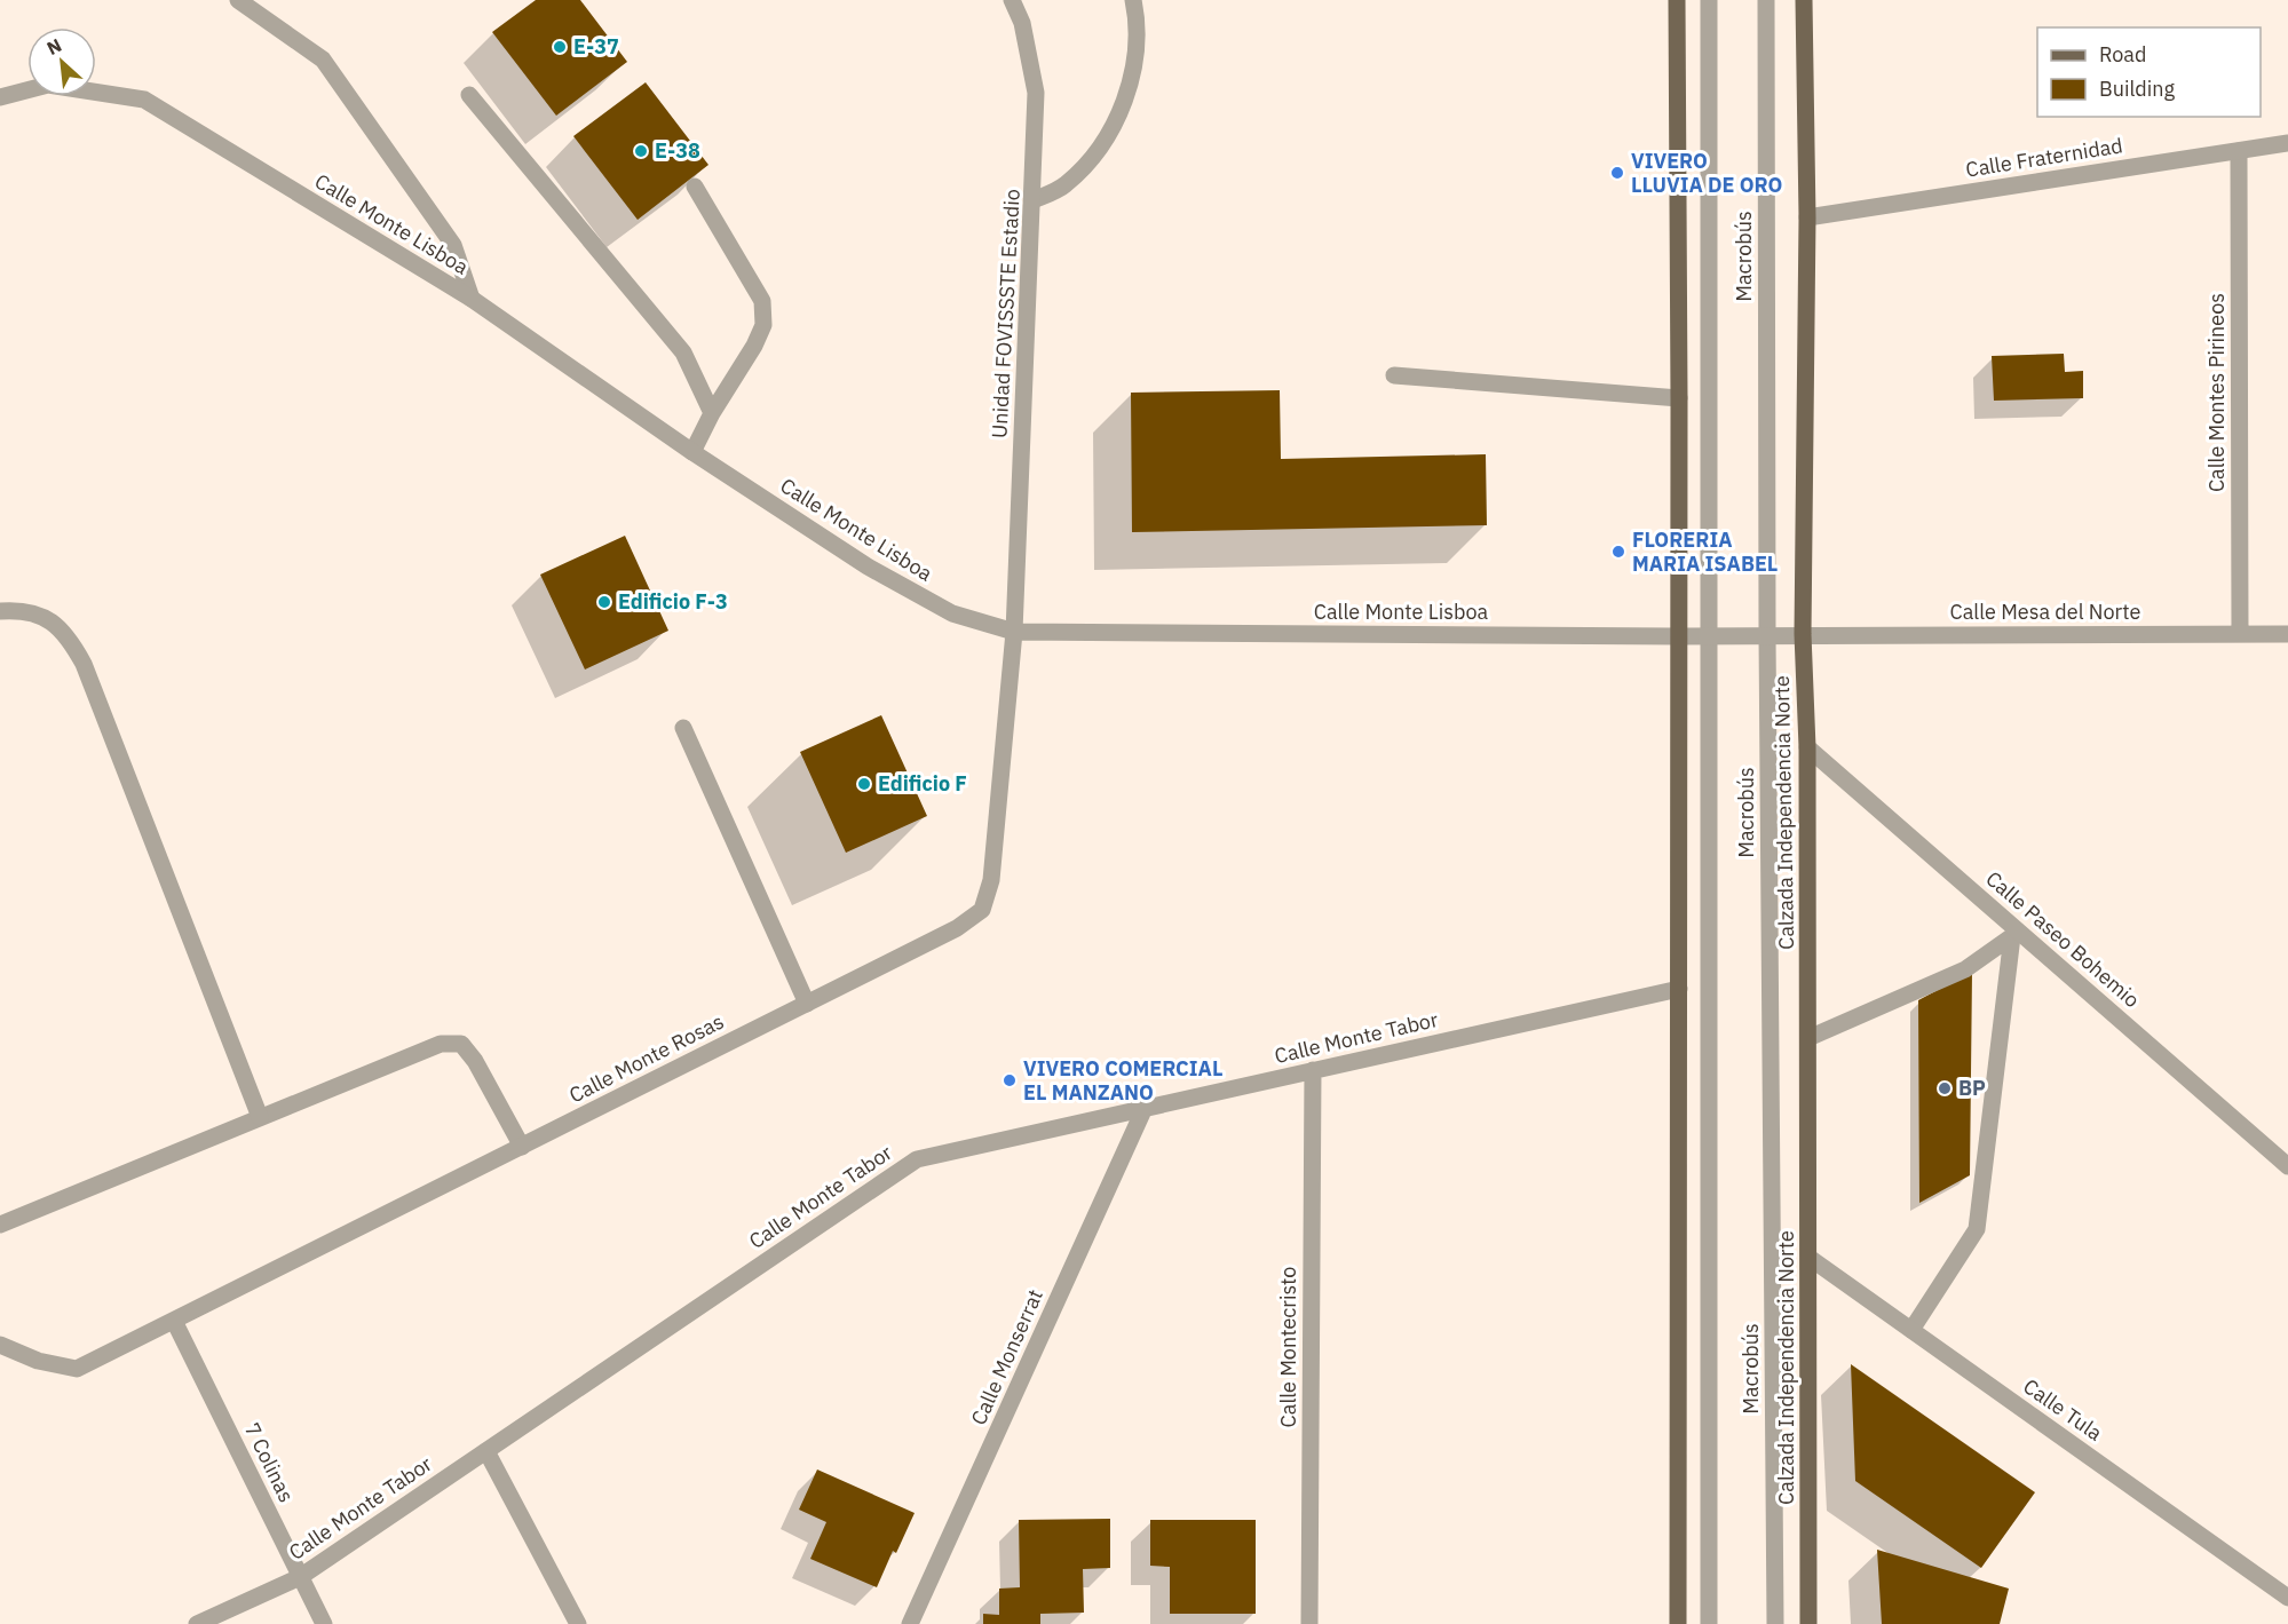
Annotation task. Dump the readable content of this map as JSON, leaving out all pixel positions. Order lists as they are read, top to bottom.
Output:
{
  "streets": {
    "main road": ["Calzada Independencia Norte"],
    "street": [
      "Calle Fraternidad",
      "Calle Monte Lisboa",
      "Macrobús",
      "Unidad FOVISSSTE Estadio",
      "Calle Montes Pirineos",
      "Calle Mesa del Norte",
      "Calle Paseo Bohemio",
      "Calle Monte Tabor",
      "Calle Monte Rosas",
      "Calle Montecristo",
      "Calle Monserrat",
      "Calle Tula",
      "7 Colinas"
    ]
  },
  "crossings": [
    ["Calle Fraternidad", "Calle Montes Pirineos"],
    ["Calle Fraternidad", "Calzada Independencia Norte"],
    ["Calle Monte Lisboa", "Macrobús"],
    ["Calle Monte Lisboa", "Unidad FOVISSSTE Estadio"],
    ["Calle Monte Lisboa", "Calle Mesa del Norte"],
    ["Calle Monte Lisboa", "Calzada Independencia Norte"],
    ["Calle Monte Lisboa", "Calle Monte Rosas"],
    ["Unidad FOVISSSTE Estadio", "Calle Monte Rosas"],
    ["Calle Montes Pirineos", "Calle Mesa del Norte"],
    ["Calle Mesa del Norte", "Calzada Independencia Norte"],
    ["Calzada Independencia Norte", "Calle Paseo Bohemio"],
    ["Calzada Independencia Norte", "Calle Tula"],
    ["Calle Monte Tabor", "Calle Montecristo"],
    ["Calle Monte Tabor", "Calle Monserrat"],
    ["Calle Monte Tabor", "7 Colinas"],
    ["Calle Monte Rosas", "7 Colinas"]
  ],
  "places": [
    "E-37",
    "E-38",
    "VIVERO LLUVIA DE ORO",
    "FLORERIA MARIA ISABEL",
    "Edificio F-3",
    "Edificio F",
    "VIVERO COMERCIAL EL MANZANO",
    "BP"
  ],
  "legend": ["Road", "Building"],
  "north": "top left"
}
